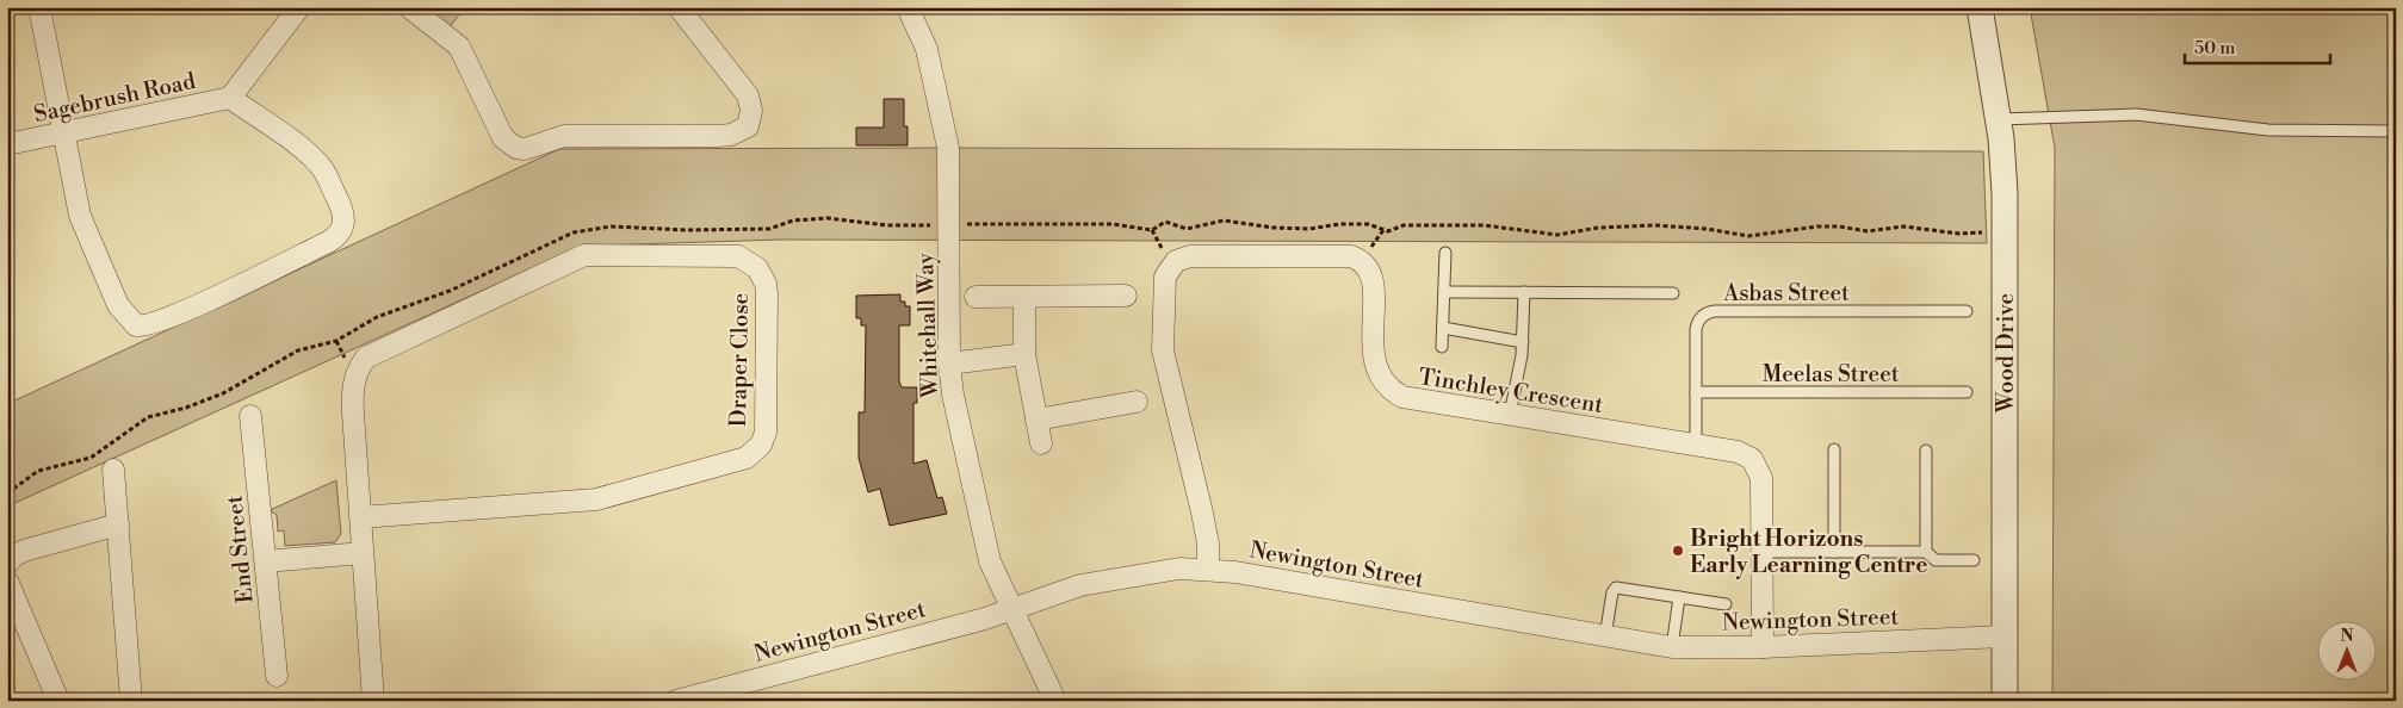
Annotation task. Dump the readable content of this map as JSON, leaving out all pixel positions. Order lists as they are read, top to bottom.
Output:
{
  "streets": {
    "street": [
      "Sagebrush Road",
      "Whitehall Way",
      "Wood Drive",
      "Draper Close",
      "Tinchley Crescent",
      "End Street",
      "Newington Street"
    ],
    "lane": ["Asbas Street", "Meelas Street"]
  },
  "crossings": [
    ["Asbas Street", "Meelas Street"],
    ["Asbas Street", "Tinchley Crescent"],
    ["Whitehall Way", "Newington Street"],
    ["Wood Drive", "Newington Street"],
    ["Tinchley Crescent", "Newington Street"]
  ],
  "places": ["Bright Horizons Early Learning Centre"],
  "scale_bar": "50 m",
  "north": "top"
}
